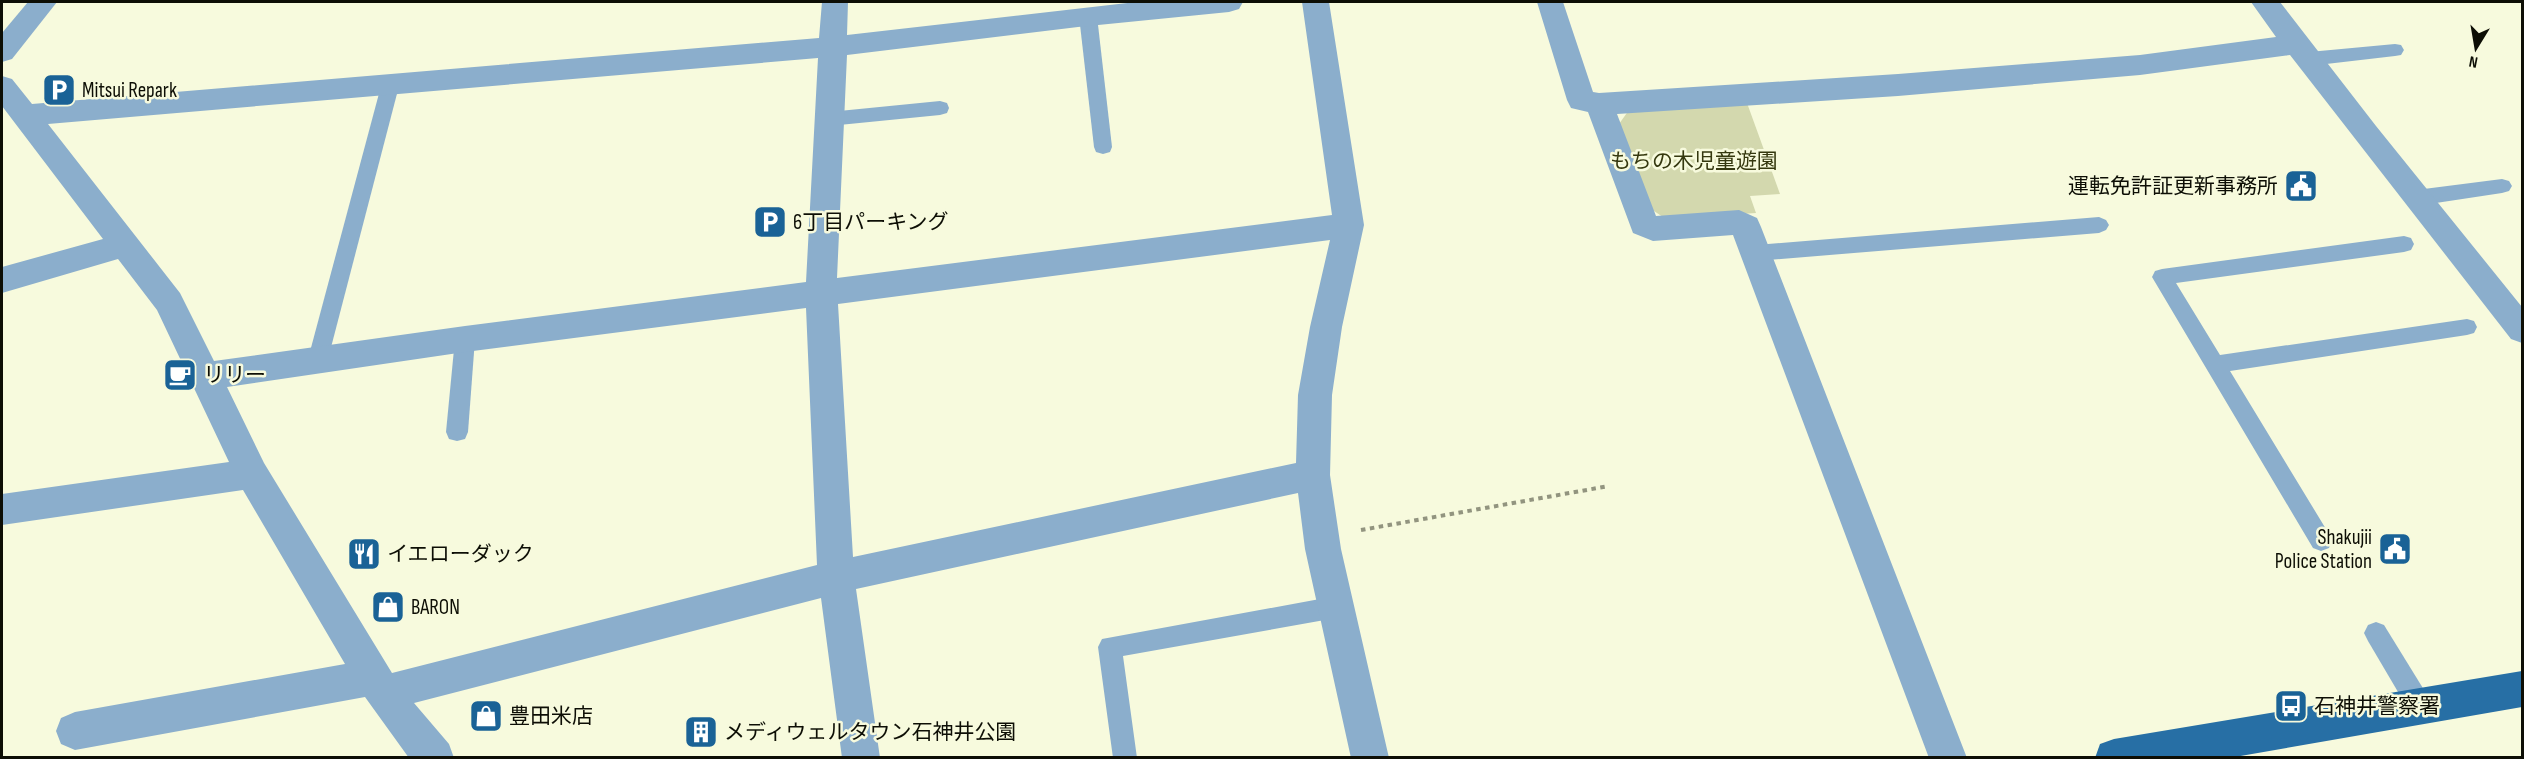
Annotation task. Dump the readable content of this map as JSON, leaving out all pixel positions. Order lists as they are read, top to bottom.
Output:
{
  "parks": ["もちの木児童遊園"],
  "places": {
    "parking": ["Mitsui Repark", "6丁目パーキング"],
    "public building": ["運転免許証更新事務所", "Shakujii Police Station"],
    "cafe": ["リリー"],
    "restaurant": ["イエローダック"],
    "shop": ["BARON", "豊田米店"],
    "bus stop": ["石神井警察署"],
    "building": ["メディウェルタウン石神井公園"]
  },
  "north": "bottom"
}
